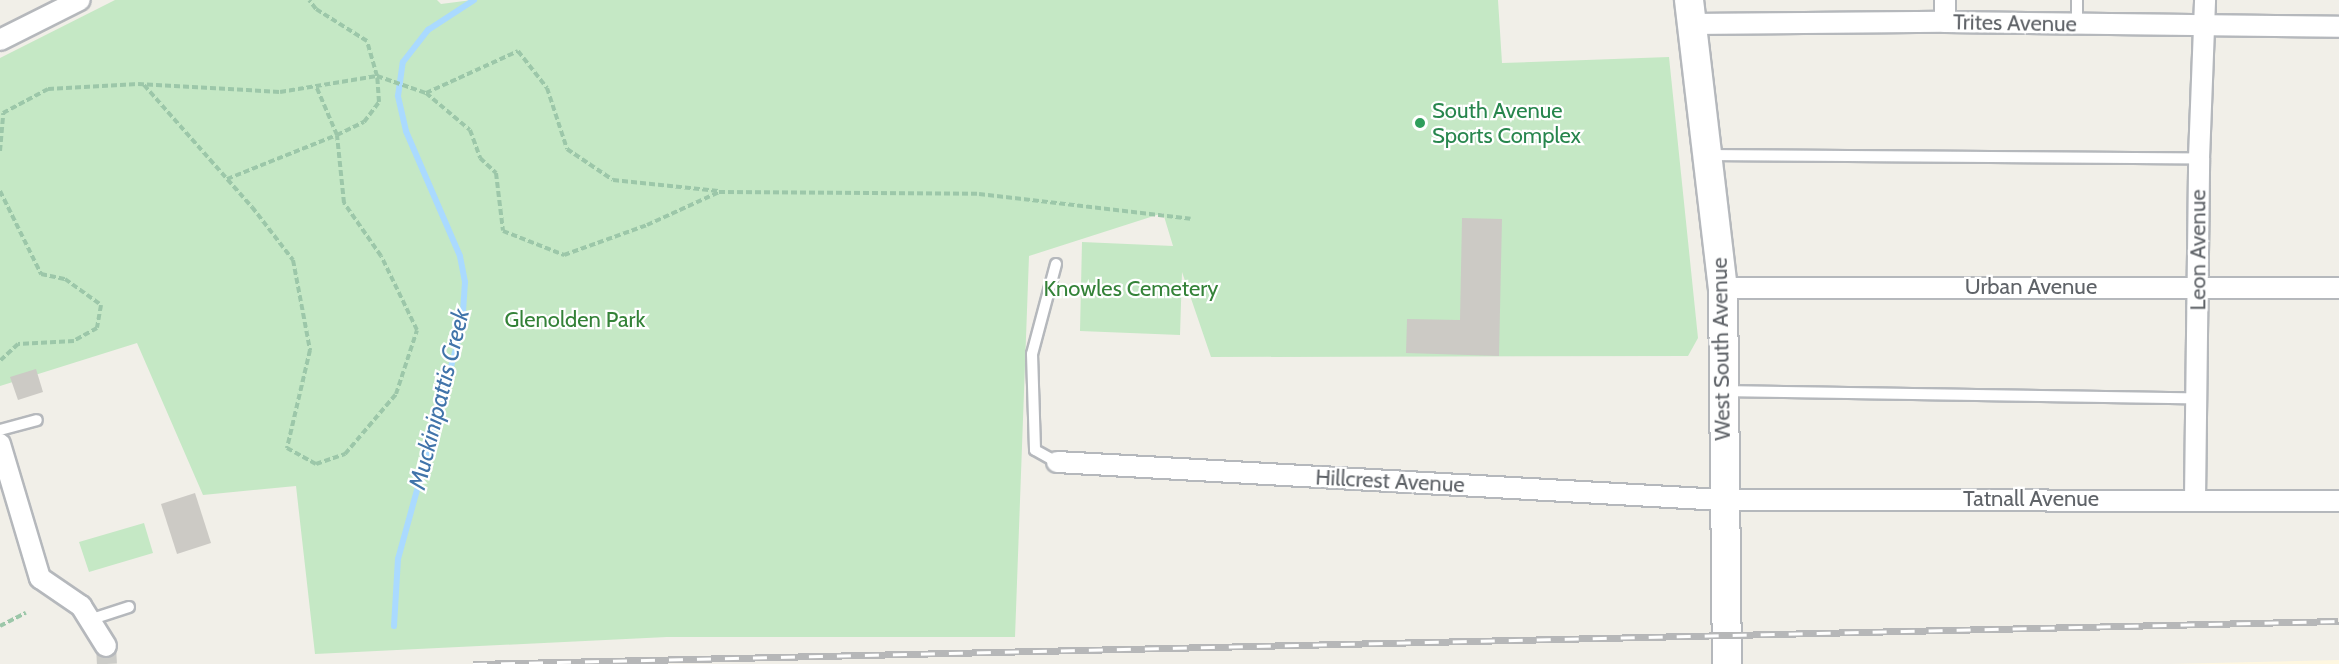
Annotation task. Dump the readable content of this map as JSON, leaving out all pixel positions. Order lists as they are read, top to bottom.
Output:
{
  "streets": {
    "street": [
      "Trites Avenue",
      "Leon Avenue",
      "Urban Avenue",
      "West South Avenue",
      "Hillcrest Avenue",
      "Tatnall Avenue"
    ]
  },
  "crossings": [
    ["Trites Avenue", "Leon Avenue"],
    ["Trites Avenue", "West South Avenue"],
    ["Leon Avenue", "Urban Avenue"],
    ["Leon Avenue", "Tatnall Avenue"],
    ["Urban Avenue", "West South Avenue"],
    ["West South Avenue", "Hillcrest Avenue"],
    ["West South Avenue", "Tatnall Avenue"],
    ["Hillcrest Avenue", "Tatnall Avenue"]
  ],
  "water": ["Muckinipattis Creek"],
  "parks": ["Knowles Cemetery", "Glenolden Park"],
  "places": ["South Avenue Sports Complex"]
}
